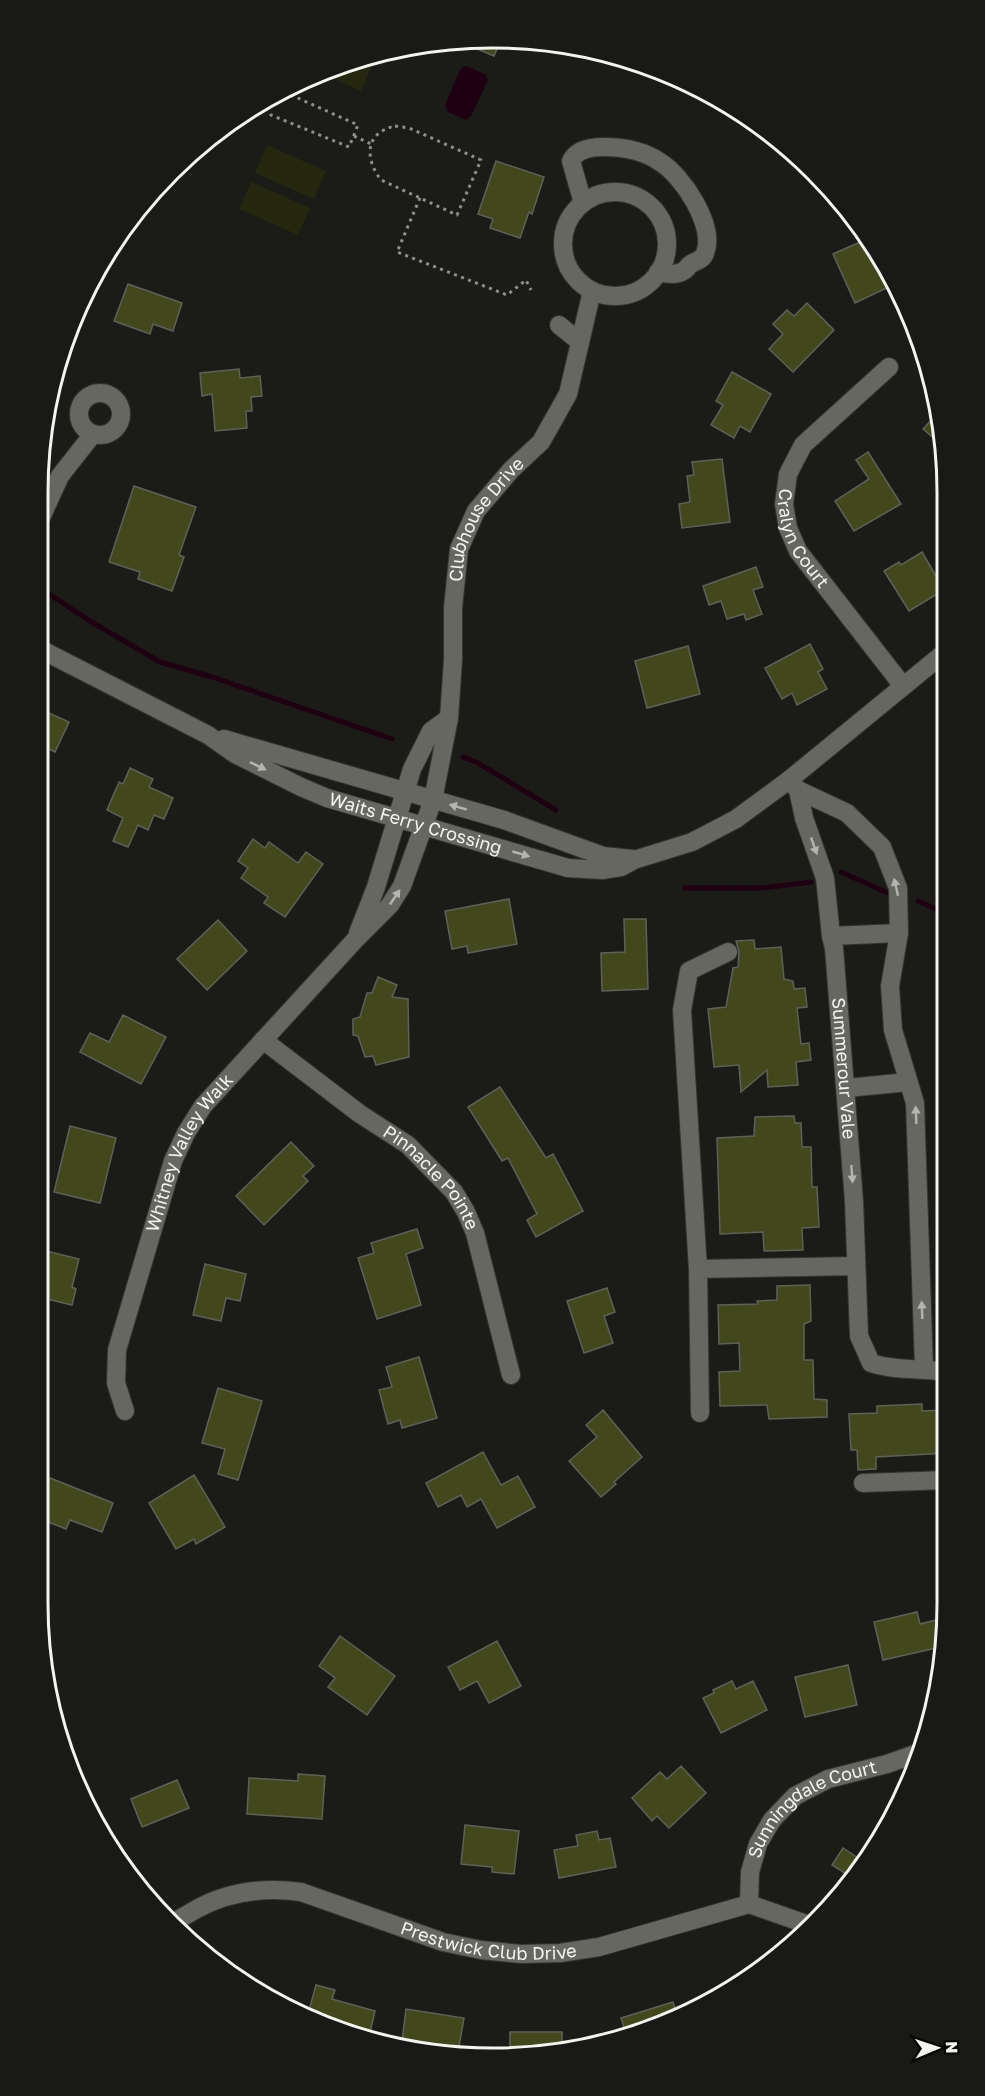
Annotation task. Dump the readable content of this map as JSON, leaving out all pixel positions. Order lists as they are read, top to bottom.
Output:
{
  "streets": {
    "street": [
      "Clubhouse Drive",
      "Cralyn Court",
      "Waits Ferry Crossing",
      "Summerour Vale",
      "Whitney Valley Walk",
      "Pinnacle Pointe",
      "Sunningdale Court",
      "Prestwick Club Drive"
    ]
  },
  "crossings": [
    ["Clubhouse Drive", "Waits Ferry Crossing"],
    ["Clubhouse Drive", "Whitney Valley Walk"],
    ["Cralyn Court", "Waits Ferry Crossing"],
    ["Waits Ferry Crossing", "Summerour Vale"],
    ["Waits Ferry Crossing", "Whitney Valley Walk"],
    ["Whitney Valley Walk", "Pinnacle Pointe"],
    ["Sunningdale Court", "Prestwick Club Drive"]
  ],
  "north": "right"
}
